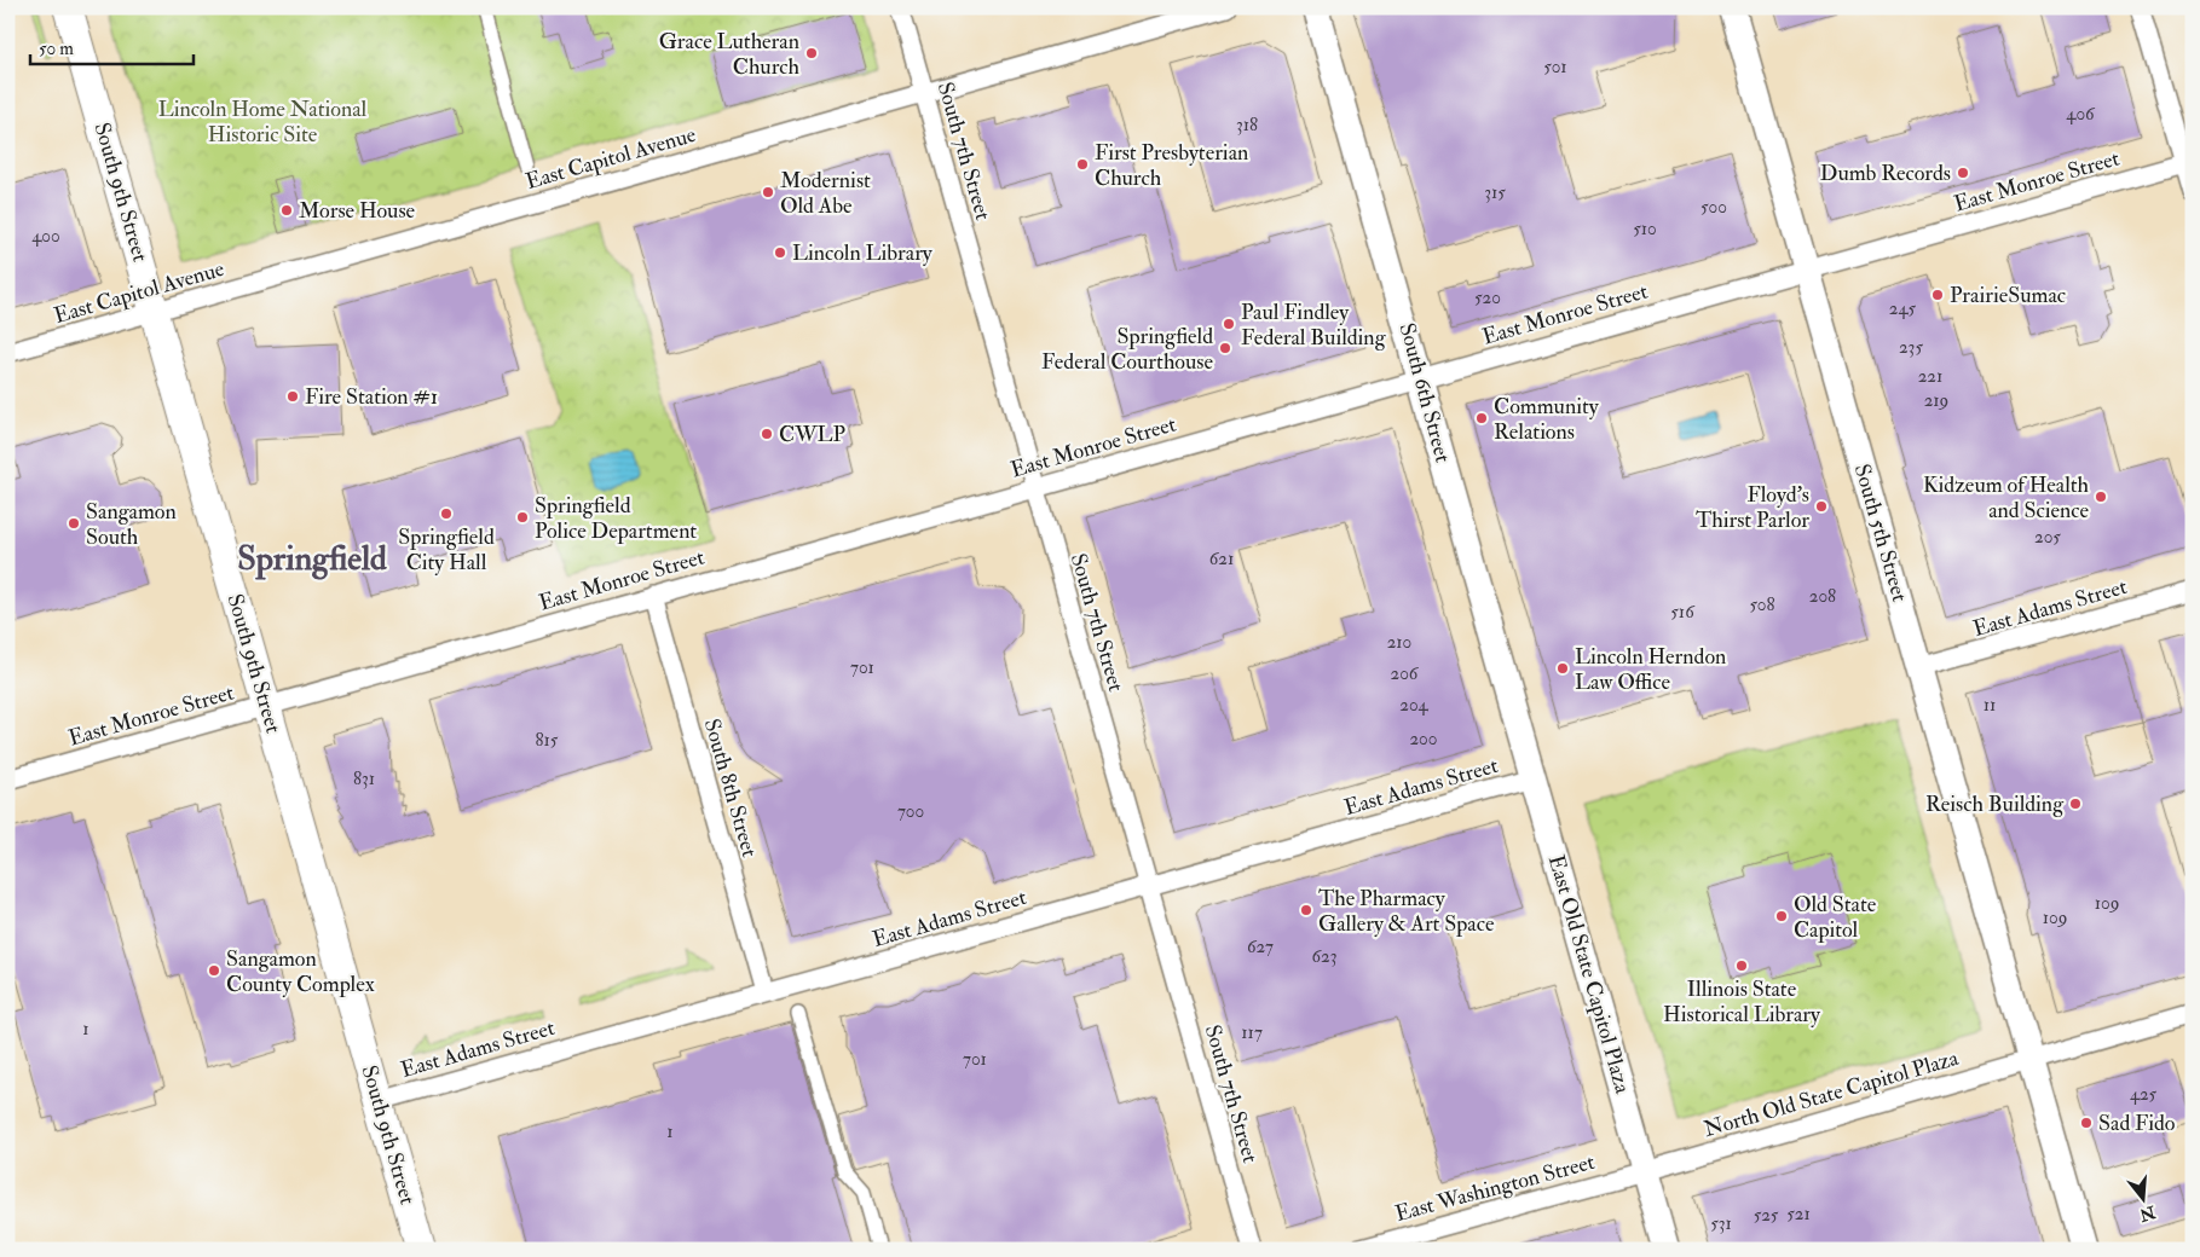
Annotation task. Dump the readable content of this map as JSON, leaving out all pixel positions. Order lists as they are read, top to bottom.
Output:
{
  "streets": {
    "main road": [
      "South 9th Street",
      "South 6th Street",
      "South 5th Street",
      "East Old State Capitol Plaza"
    ],
    "street": [
      "South 7th Street",
      "East Capitol Avenue",
      "East Monroe Street",
      "East Adams Street",
      "South 8th Street",
      "North Old State Capitol Plaza",
      "East Washington Street"
    ]
  },
  "crossings": [
    ["South 7th Street", "East Capitol Avenue"],
    ["South 7th Street", "East Monroe Street"],
    ["South 7th Street", "East Adams Street"],
    ["East Capitol Avenue", "South 9th Street"],
    ["East Monroe Street", "South 9th Street"],
    ["East Monroe Street", "South 6th Street"],
    ["East Monroe Street", "South 5th Street"],
    ["East Monroe Street", "South 8th Street"],
    ["South 9th Street", "East Adams Street"],
    ["South 6th Street", "East Adams Street"],
    ["South 6th Street", "East Old State Capitol Plaza"],
    ["South 5th Street", "East Adams Street"],
    ["South 5th Street", "North Old State Capitol Plaza"],
    ["East Adams Street", "South 8th Street"],
    ["East Adams Street", "East Old State Capitol Plaza"],
    ["East Old State Capitol Plaza", "North Old State Capitol Plaza"],
    ["East Old State Capitol Plaza", "East Washington Street"],
    ["North Old State Capitol Plaza", "East Washington Street"]
  ],
  "districts": ["Springfield"],
  "parks": ["Lincoln Home National Historic Site"],
  "places": [
    "Grace Lutheran Church",
    "First Presbyterian Church",
    "Dumb Records",
    "Modernist Old Abe",
    "Morse House",
    "Lincoln Library",
    "PrairieSumac",
    "Paul Findley Federal Building",
    "Springfield Federal Courthouse",
    "Fire Station #1",
    "Community Relations",
    "CWLP",
    "Kidzeum of Health and Science",
    "Floyd's Thirst Parlor",
    "Springfield City Hall",
    "Springfield Police Department",
    "Sangamon South",
    "Lincoln Herndon Law Office",
    "Reisch Building",
    "The Pharmacy Gallery & Art Space",
    "Old State Capitol",
    "Illinois State Historical Library",
    "Sangamon County Complex",
    "Sad Fido"
  ],
  "house_numbers": [
    "501",
    "406",
    "318",
    "315",
    "500",
    "510",
    "400",
    "520",
    "245",
    "235",
    "221",
    "219",
    "205",
    "621",
    "208",
    "508",
    "516",
    "210",
    "701",
    "206",
    "204",
    "11",
    "200",
    "815",
    "831",
    "700",
    "109",
    "109",
    "627",
    "623",
    "1",
    "117",
    "701",
    "425",
    "1",
    "521",
    "525",
    "531"
  ],
  "scale_bar": "50 m",
  "north": "bottom"
}
